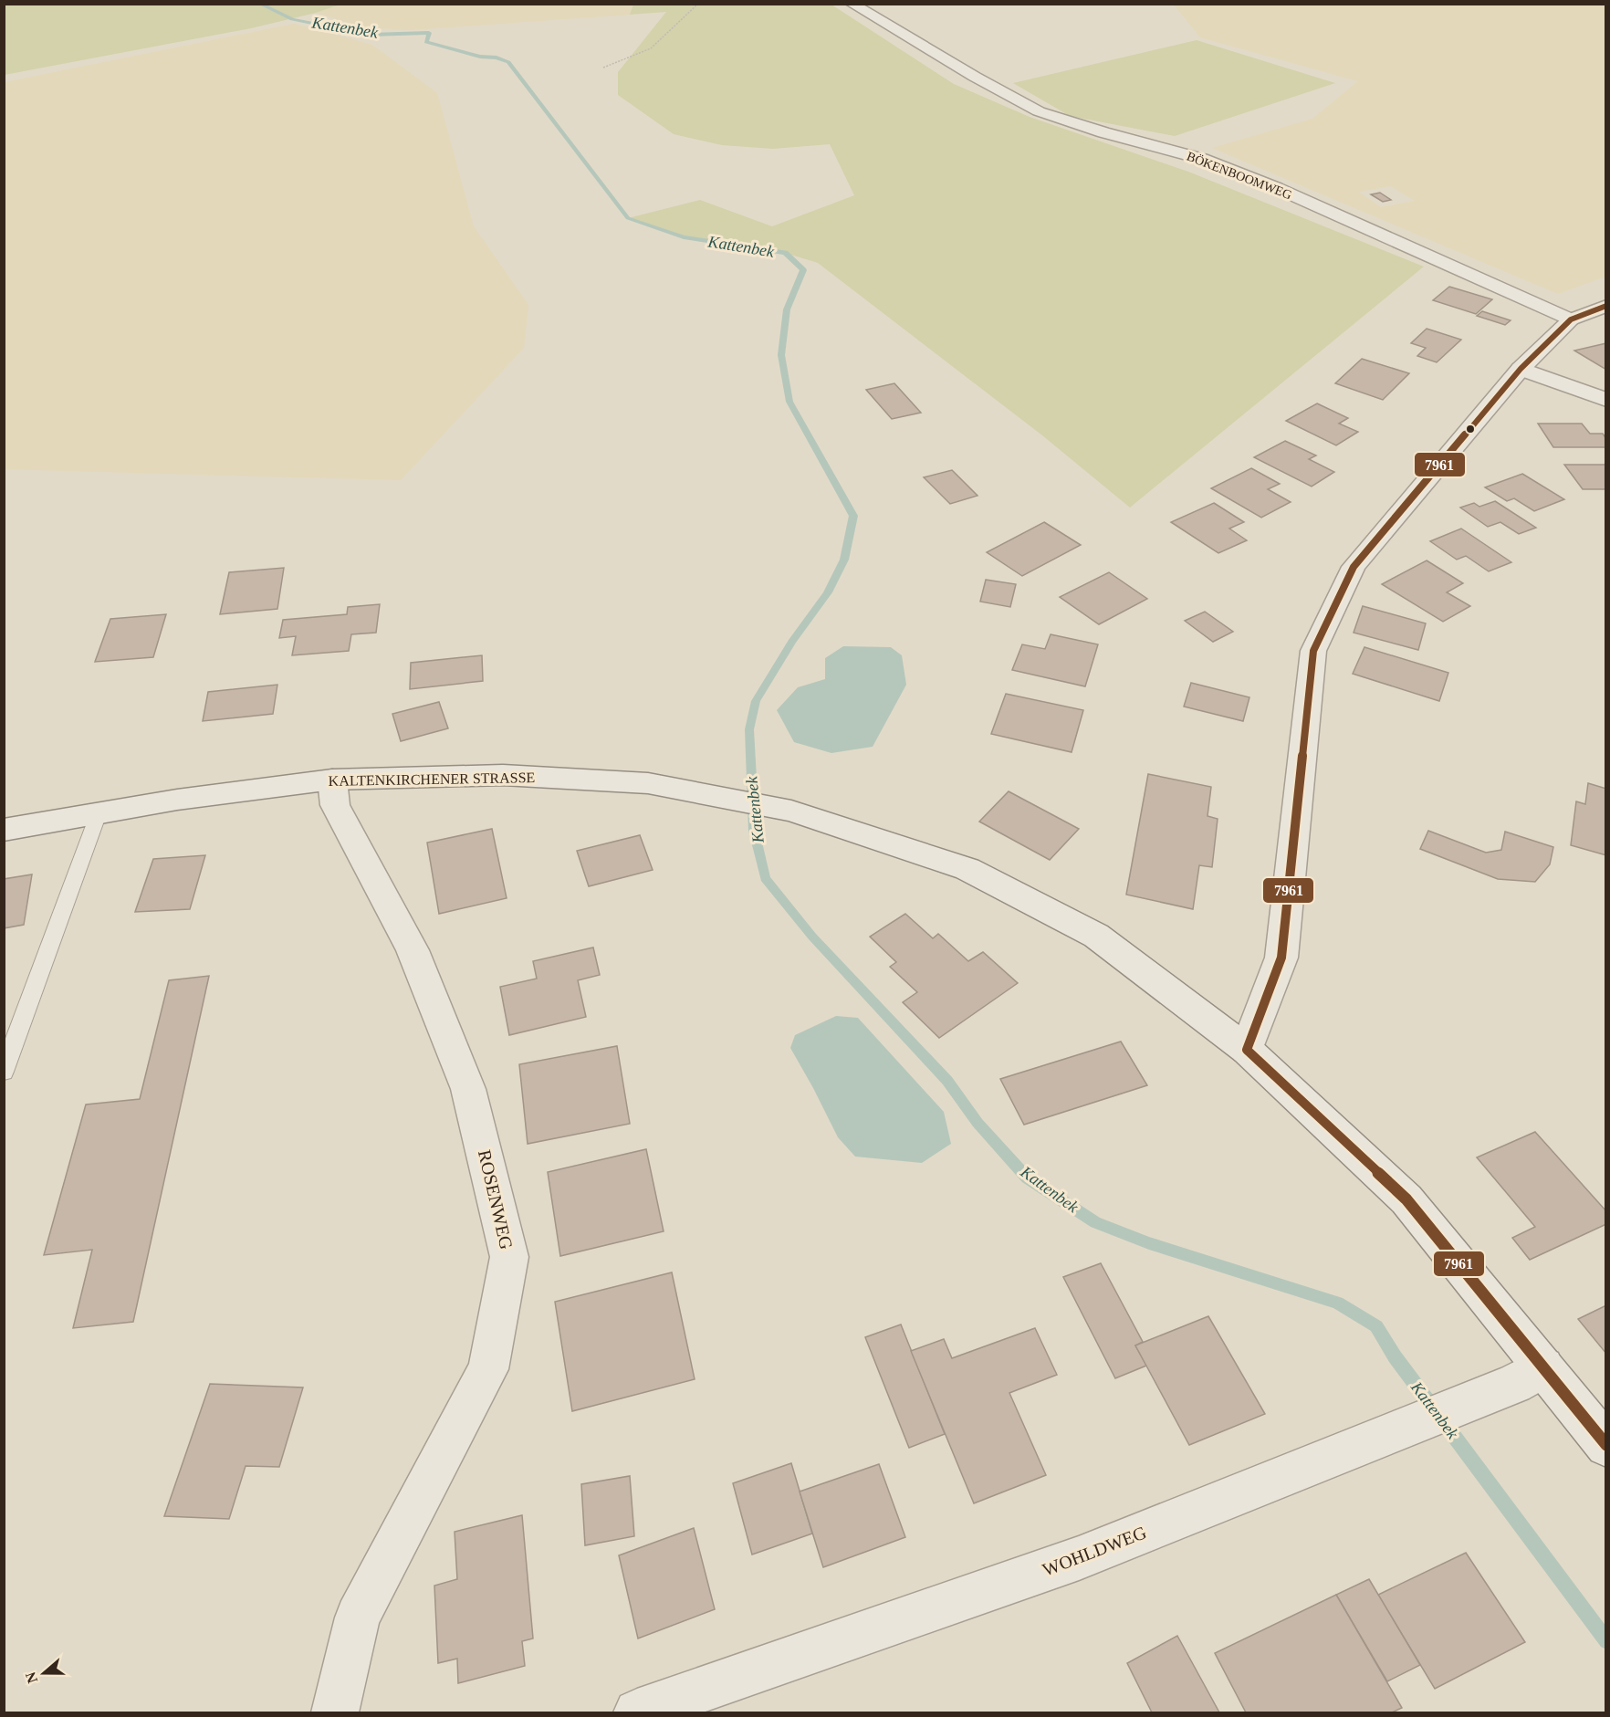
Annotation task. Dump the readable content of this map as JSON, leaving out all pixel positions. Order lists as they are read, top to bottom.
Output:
{
  "streets": {
    "street": [
      "BÖKENBOOMWEG",
      "KALTENKIRCHENER STRASSE",
      "ROSENWEG",
      "WOHLDWEG"
    ]
  },
  "crossings": [
    ["KALTENKIRCHENER STRASSE", "ROSENWEG"],
    ["KALTENKIRCHENER STRASSE", "WOHLDWEG"]
  ],
  "water": ["Kattenbek"],
  "lines": ["transit line 7961"],
  "north": "left"
}
